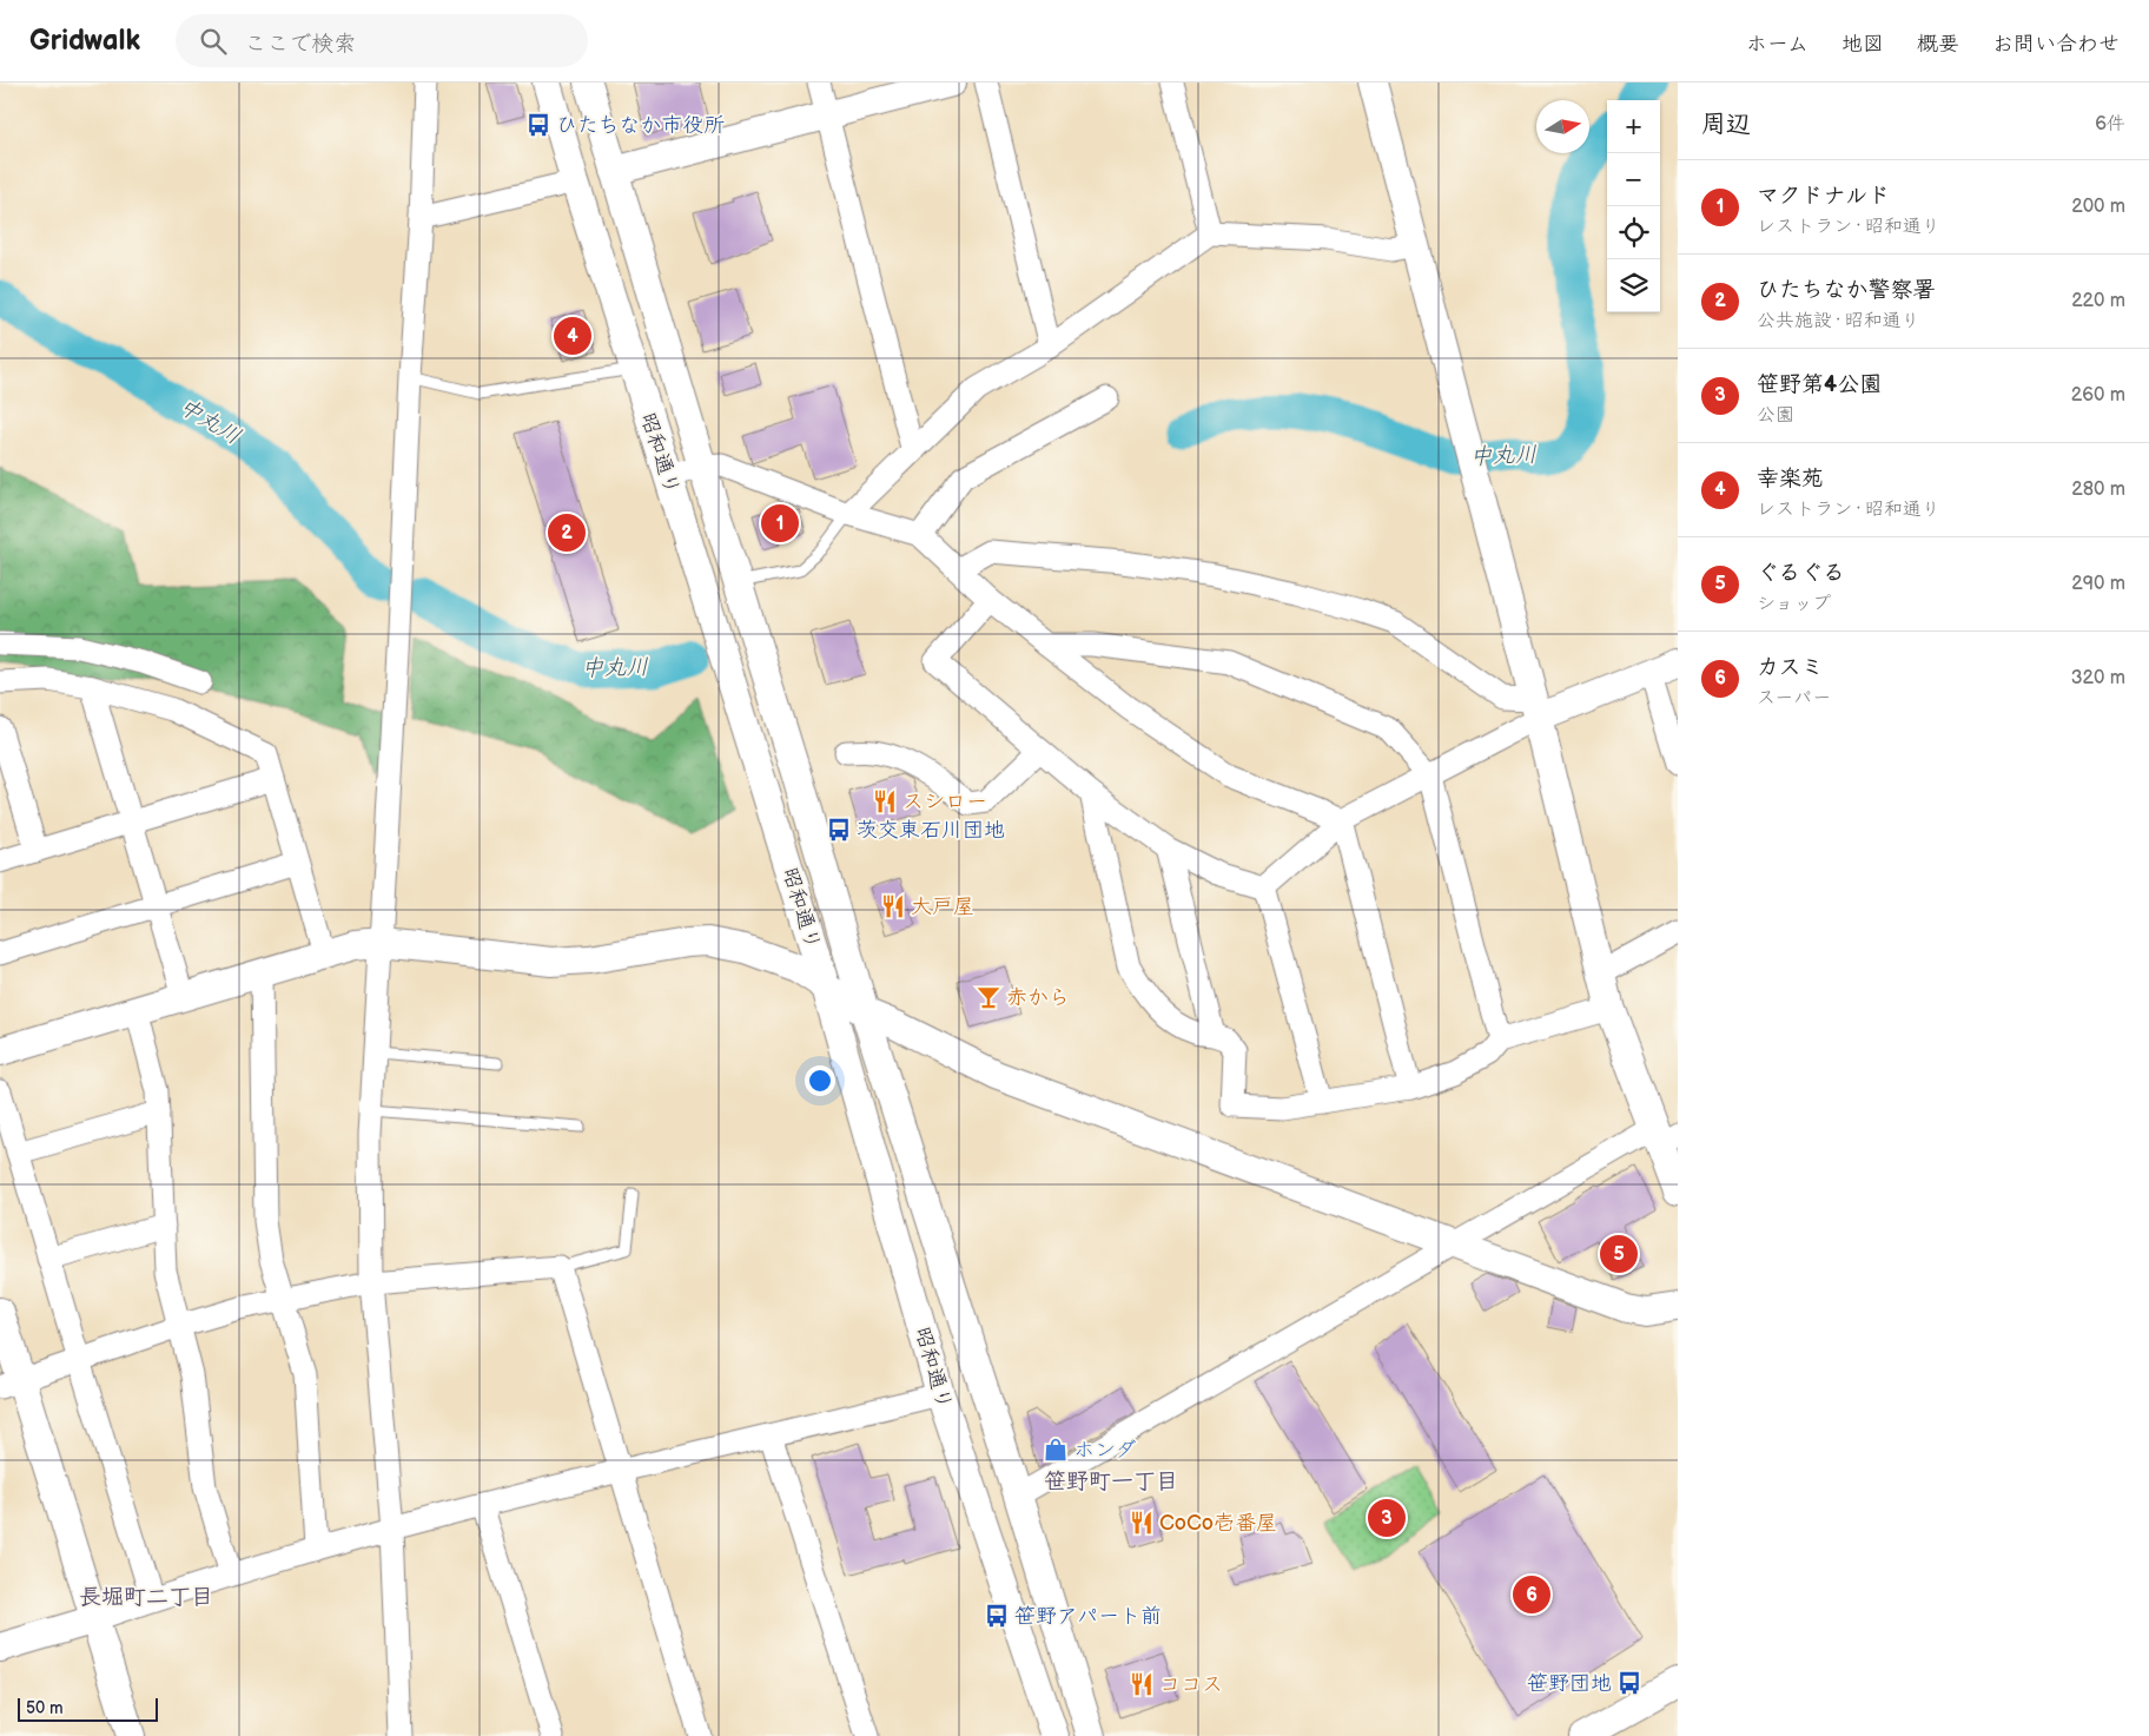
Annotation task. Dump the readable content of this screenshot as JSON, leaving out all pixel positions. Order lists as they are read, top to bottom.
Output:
{
  "streets": {
    "street": ["昭和通り"]
  },
  "districts": ["笹野町一丁目", "長堀町二丁目"],
  "water": ["中丸川"],
  "places": {
    "bus stop": [
      "ひたちなか市役所",
      "茨交東石川団地",
      "笹野アパート前",
      "笹野団地"
    ],
    "restaurant": [
      "スシロー",
      "大戸屋",
      "CoCo壱番屋",
      "ココス"
    ],
    "bar": ["赤から"],
    "shop": ["ホンダ"]
  },
  "scale_bar": "50 m",
  "north": "right",
  "page": {
    "header": "Gridwalk",
    "search": "ここで検索",
    "nav": [
      "ホーム",
      "地図",
      "概要",
      "お問い合わせ"
    ],
    "heading": ["周辺", "6件"],
    "map_buttons": ["+", "−"],
    "list": [
      {
        "mark": "1",
        "name": "マクドナルド",
        "note": "レストラン · 昭和通り",
        "value": "200 m"
      },
      {
        "mark": "2",
        "name": "ひたちなか警察署",
        "note": "公共施設 · 昭和通り",
        "value": "220 m"
      },
      {
        "mark": "3",
        "name": "笹野第4公園",
        "note": "公園",
        "value": "260 m"
      },
      {
        "mark": "4",
        "name": "幸楽苑",
        "note": "レストラン · 昭和通り",
        "value": "280 m"
      },
      {
        "mark": "5",
        "name": "ぐるぐる",
        "note": "ショップ",
        "value": "290 m"
      },
      {
        "mark": "6",
        "name": "カスミ",
        "note": "スーパー",
        "value": "320 m"
      }
    ],
    "pins": [
      "4",
      "1",
      "2",
      "5",
      "3",
      "6"
    ],
    "scale": "50 m"
  }
}
